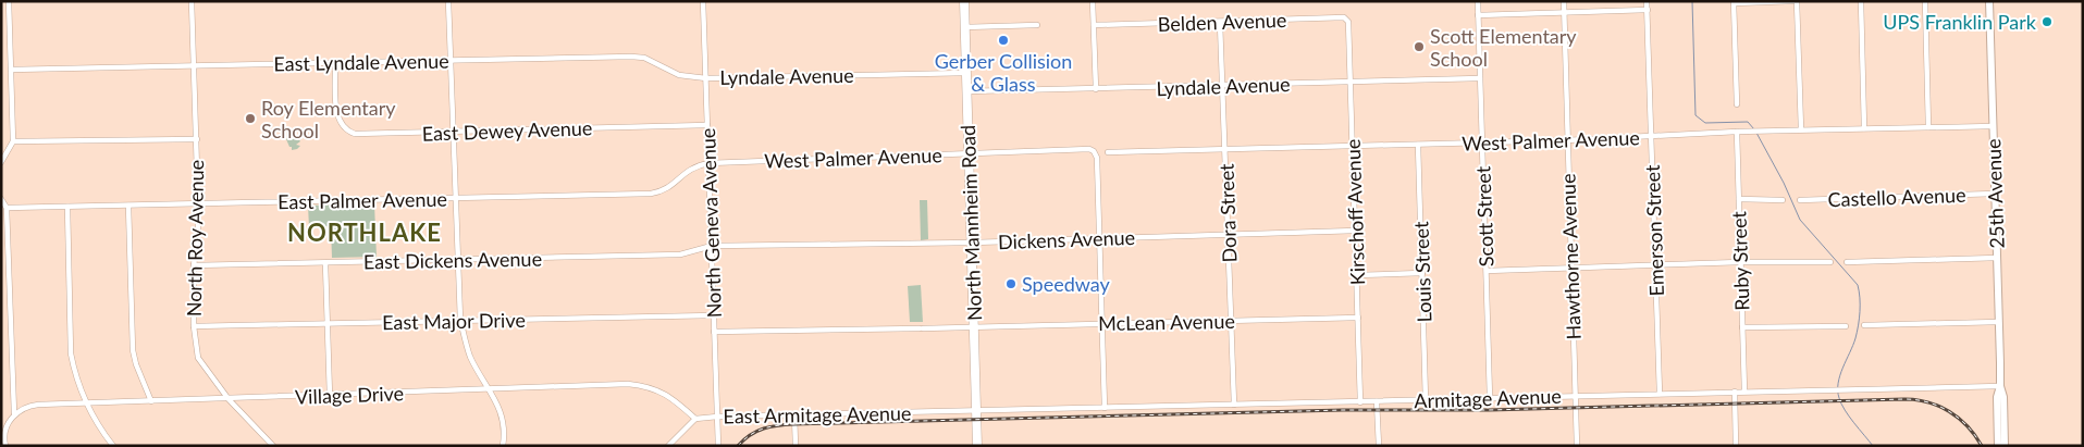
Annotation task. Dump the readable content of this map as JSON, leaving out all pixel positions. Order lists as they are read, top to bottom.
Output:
{
  "streets": {
    "main road": ["25th Avenue", "North Mannheim Road"],
    "street": [
      "Belden Avenue",
      "East Lyndale Avenue",
      "Lyndale Avenue",
      "East Dewey Avenue",
      "West Palmer Avenue",
      "Castello Avenue",
      "East Palmer Avenue",
      "Kirschoff Avenue",
      "Dora Street",
      "Scott Street",
      "North Geneva Avenue",
      "Emerson Street",
      "North Roy Avenue",
      "Dickens Avenue",
      "Hawthorne Avenue",
      "East Dickens Avenue",
      "Ruby Street",
      "Louis Street",
      "East Major Drive",
      "McLean Avenue",
      "Village Drive",
      "Armitage Avenue",
      "East Armitage Avenue"
    ]
  },
  "crossings": [
    ["Belden Avenue", "Kirschoff Avenue"],
    ["Belden Avenue", "Dora Street"],
    ["East Lyndale Avenue", "Lyndale Avenue"],
    ["East Lyndale Avenue", "East Dewey Avenue"],
    ["East Lyndale Avenue", "North Geneva Avenue"],
    ["East Lyndale Avenue", "North Roy Avenue"],
    ["Lyndale Avenue", "Kirschoff Avenue"],
    ["Lyndale Avenue", "Dora Street"],
    ["Lyndale Avenue", "Scott Street"],
    ["Lyndale Avenue", "North Geneva Avenue"],
    ["Lyndale Avenue", "North Mannheim Road"],
    ["East Dewey Avenue", "North Geneva Avenue"],
    ["West Palmer Avenue", "25th Avenue"],
    ["West Palmer Avenue", "East Palmer Avenue"],
    ["West Palmer Avenue", "Kirschoff Avenue"],
    ["West Palmer Avenue", "Dora Street"],
    ["West Palmer Avenue", "Scott Street"],
    ["West Palmer Avenue", "North Geneva Avenue"],
    ["West Palmer Avenue", "North Mannheim Road"],
    ["West Palmer Avenue", "Emerson Street"],
    ["West Palmer Avenue", "Dickens Avenue"],
    ["West Palmer Avenue", "Hawthorne Avenue"],
    ["West Palmer Avenue", "Ruby Street"],
    ["West Palmer Avenue", "Louis Street"],
    ["25th Avenue", "Castello Avenue"],
    ["25th Avenue", "Armitage Avenue"],
    ["East Palmer Avenue", "North Geneva Avenue"],
    ["East Palmer Avenue", "North Roy Avenue"],
    ["Kirschoff Avenue", "Dickens Avenue"],
    ["Kirschoff Avenue", "McLean Avenue"],
    ["Kirschoff Avenue", "Armitage Avenue"],
    ["Dora Street", "Dickens Avenue"],
    ["Dora Street", "McLean Avenue"],
    ["Dora Street", "Armitage Avenue"],
    ["Scott Street", "Armitage Avenue"],
    ["North Geneva Avenue", "Dickens Avenue"],
    ["North Geneva Avenue", "East Dickens Avenue"],
    ["North Geneva Avenue", "East Major Drive"],
    ["North Geneva Avenue", "East Armitage Avenue"],
    ["North Mannheim Road", "Dickens Avenue"],
    ["North Mannheim Road", "McLean Avenue"],
    ["North Mannheim Road", "Armitage Avenue"],
    ["North Mannheim Road", "East Armitage Avenue"],
    ["Emerson Street", "Armitage Avenue"],
    ["North Roy Avenue", "East Dickens Avenue"],
    ["North Roy Avenue", "East Major Drive"],
    ["North Roy Avenue", "Village Drive"],
    ["Dickens Avenue", "East Dickens Avenue"],
    ["Hawthorne Avenue", "Armitage Avenue"],
    ["Ruby Street", "Armitage Avenue"],
    ["Louis Street", "Armitage Avenue"],
    ["Village Drive", "East Armitage Avenue"],
    ["Armitage Avenue", "East Armitage Avenue"]
  ],
  "districts": ["NORTHLAKE"],
  "places": [
    "UPS Franklin Park",
    "Gerber Collision & Glass",
    "Scott Elementary School",
    "Roy Elementary School",
    "Speedway"
  ]
}
